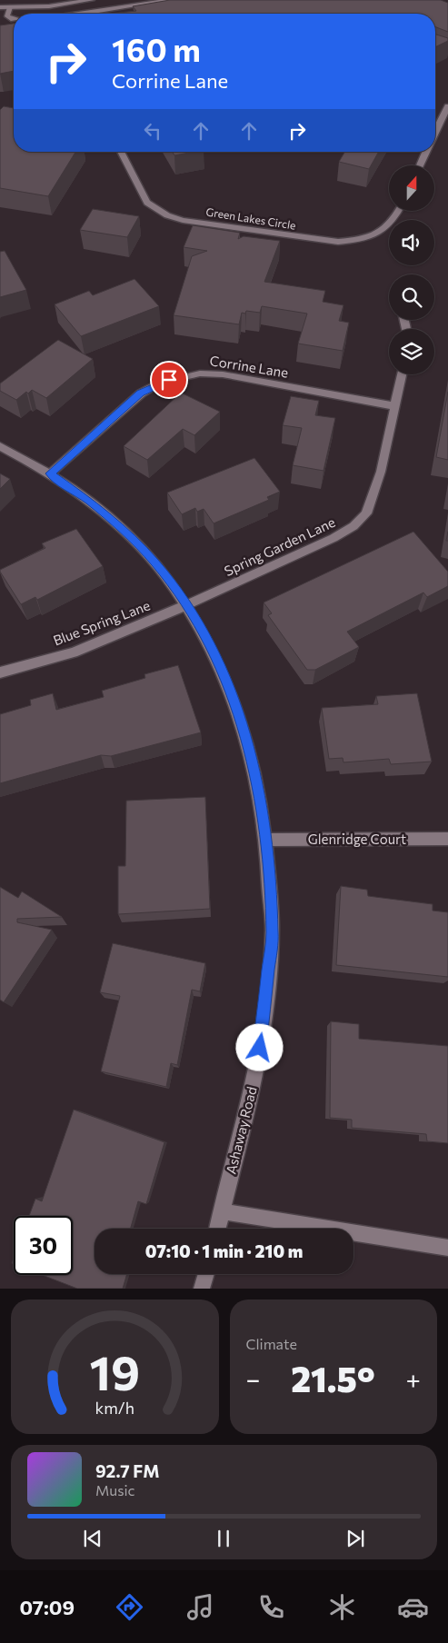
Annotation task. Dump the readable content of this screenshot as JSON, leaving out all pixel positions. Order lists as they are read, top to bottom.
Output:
{
  "streets": {
    "street": [
      "Green Lakes Circle",
      "Corrine Lane",
      "Spring Garden Lane",
      "Blue Spring Lane",
      "Glenridge Court",
      "Ashaway Road"
    ]
  },
  "crossings": [
    ["Corrine Lane", "Spring Garden Lane"],
    ["Corrine Lane", "Ashaway Road"],
    ["Spring Garden Lane", "Blue Spring Lane"],
    ["Spring Garden Lane", "Ashaway Road"],
    ["Blue Spring Lane", "Ashaway Road"],
    ["Glenridge Court", "Ashaway Road"]
  ],
  "north": "top",
  "page": {
    "turn": ["160 m", "Corrine Lane"],
    "limit": "30",
    "trip": "07:10 · 1 min · 210 m",
    "tile": "Climate",
    "heat": ["−", "21.5°", "+"],
    "song": ["92.7 FM", "Music"],
    "tabs": "07:09",
    "gauge": ["19", "km/h"]
  }
}
